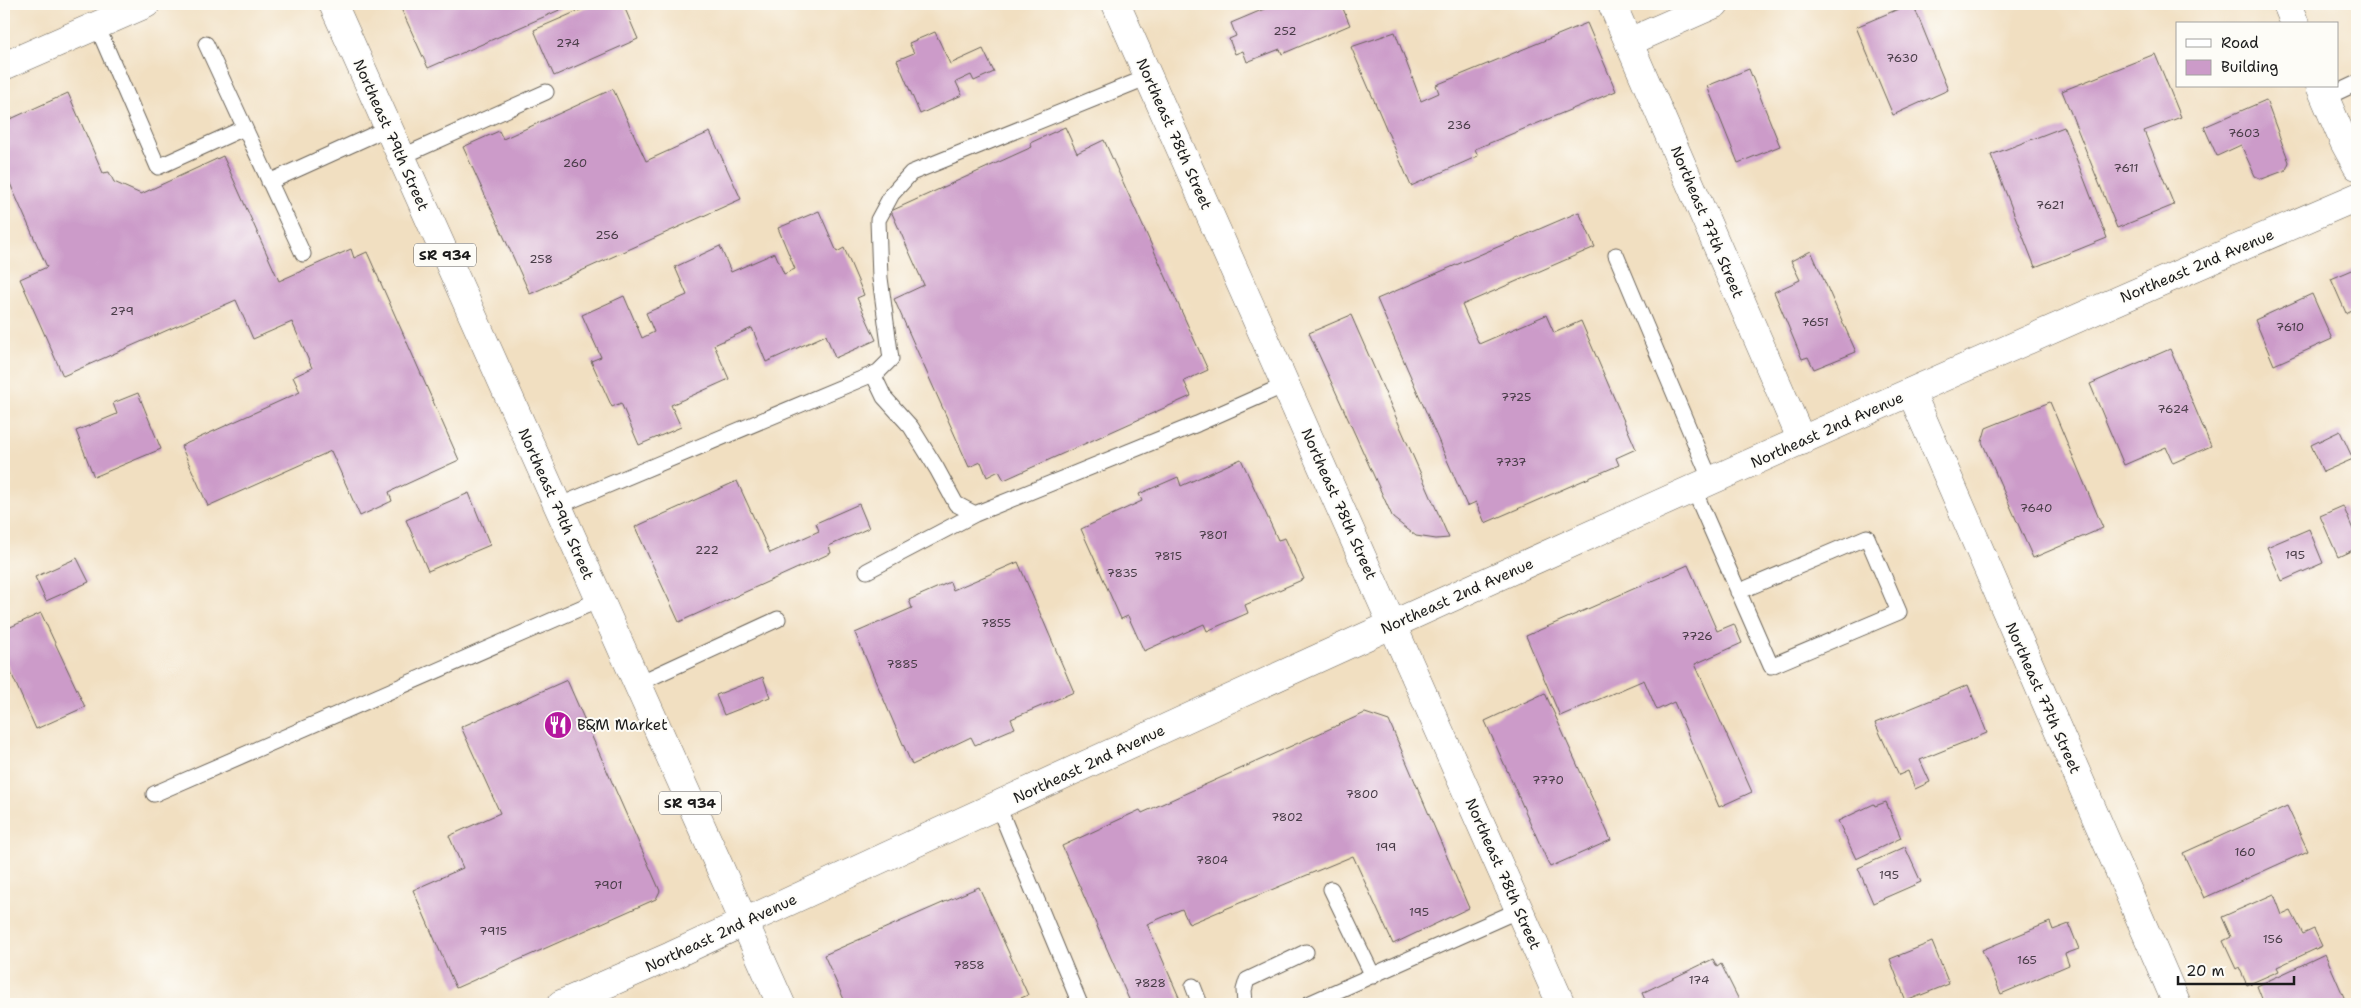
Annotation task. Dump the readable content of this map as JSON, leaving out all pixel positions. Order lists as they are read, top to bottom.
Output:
{
  "streets": {
    "main road": [
      "Northeast 78th Street",
      "Northeast 79th Street",
      "Northeast 77th Street",
      "SR 934",
      "Northeast 2nd Avenue"
    ]
  },
  "crossings": [
    ["Northeast 78th Street", "Northeast 2nd Avenue"],
    ["Northeast 79th Street", "Northeast 2nd Avenue"],
    ["Northeast 77th Street", "Northeast 2nd Avenue"]
  ],
  "places": {
    "restaurant": ["B&M Market"]
  },
  "house_numbers": [
    "252",
    "274",
    "7630",
    "236",
    "7603",
    "260",
    "7611",
    "7621",
    "256",
    "258",
    "279",
    "7651",
    "7610",
    "7725",
    "7624",
    "7737",
    "7640",
    "7801",
    "222",
    "195",
    "7815",
    "7835",
    "7855",
    "7726",
    "7885",
    "7770",
    "7800",
    "7802",
    "199",
    "160",
    "7804",
    "195",
    "7901",
    "195",
    "7915",
    "156",
    "165",
    "7858",
    "174",
    "7828"
  ],
  "legend": ["Road", "Building"],
  "scale_bar": "20 m"
}
